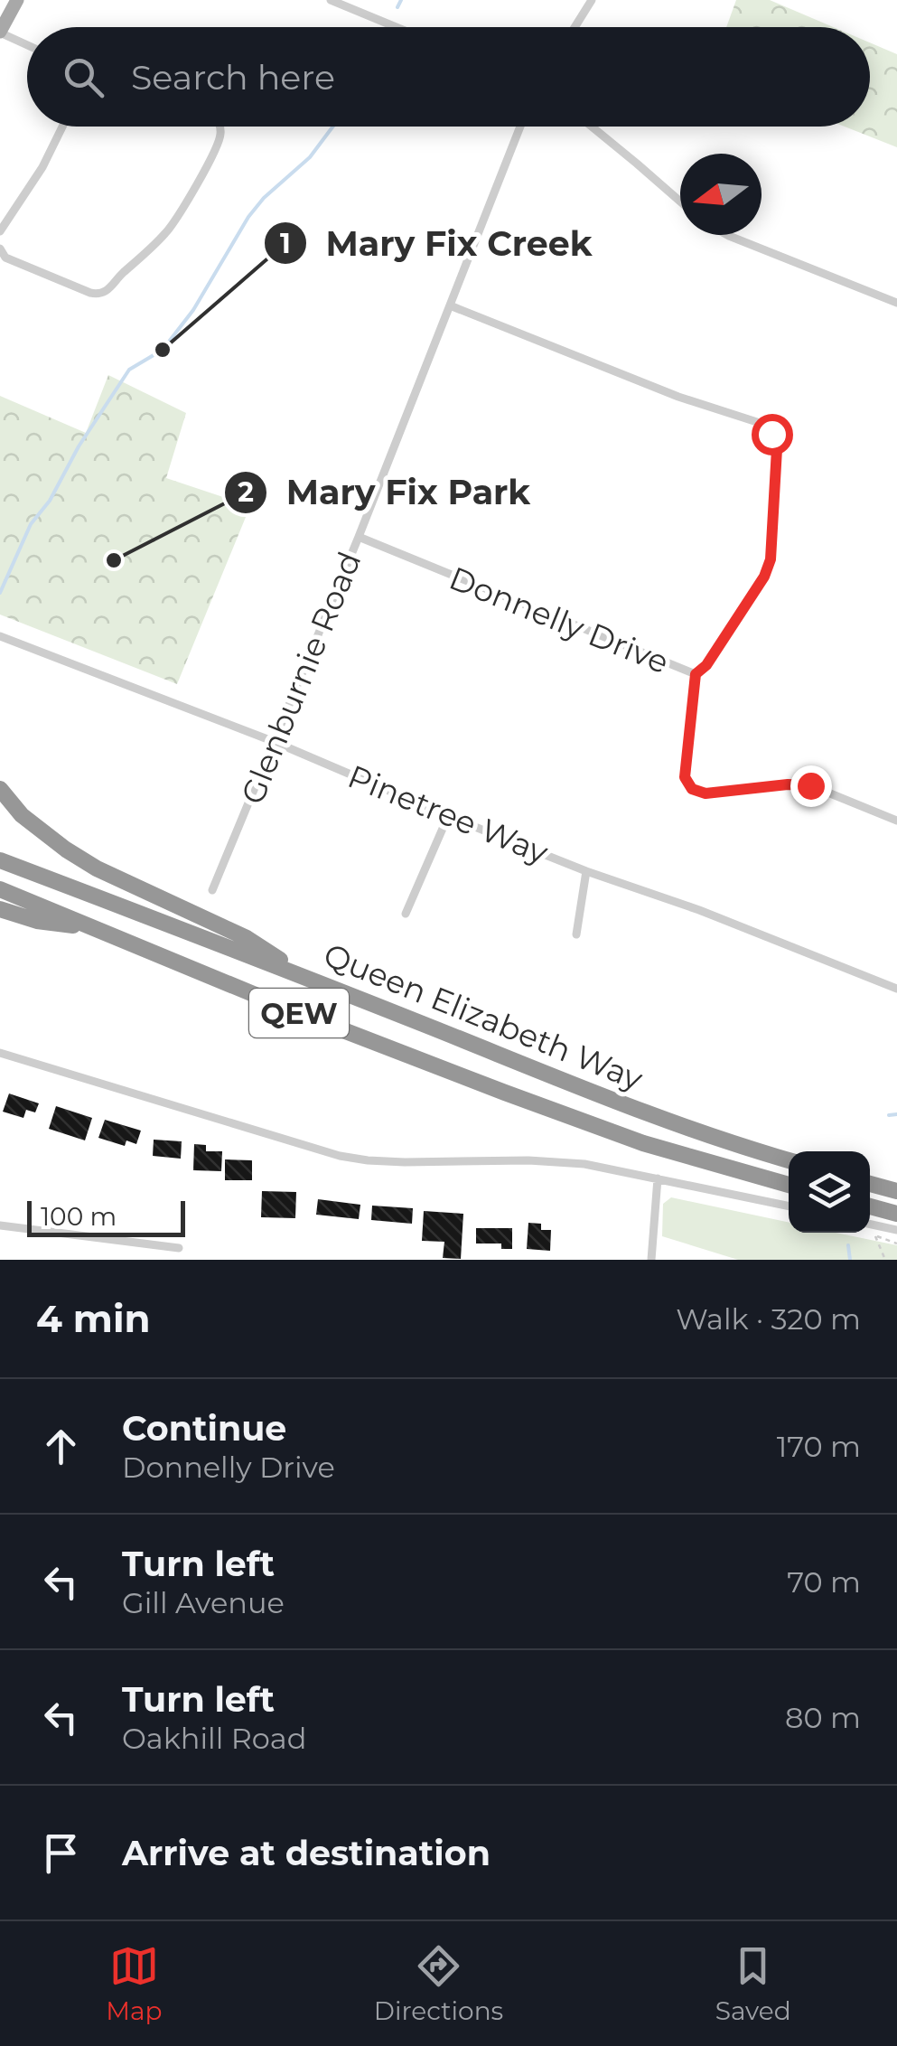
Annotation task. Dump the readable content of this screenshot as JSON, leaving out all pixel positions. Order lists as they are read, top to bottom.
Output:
{
  "streets": {
    "highway": ["QEW", "Queen Elizabeth Way"],
    "street": ["Donnelly Drive", "Glenburnie Road", "Pinetree Way"]
  },
  "crossings": [
    ["Donnelly Drive", "Glenburnie Road"],
    ["Glenburnie Road", "Pinetree Way"]
  ],
  "places": ["Mary Fix Creek", "Mary Fix Park"],
  "scale_bar": "100 m",
  "north": "left",
  "page": {
    "search": "Search here",
    "scale": "100 m",
    "heading": ["4 min", "Walk · 320 m"],
    "list": [
      ["Continue", "Donnelly Drive", "170 m"],
      ["Turn left", "Gill Avenue", "70 m"],
      ["Turn left", "Oakhill Road", "80 m"],
      "Arrive at destination"
    ],
    "nav": ["Map", "Directions", "Saved"]
  }
}
